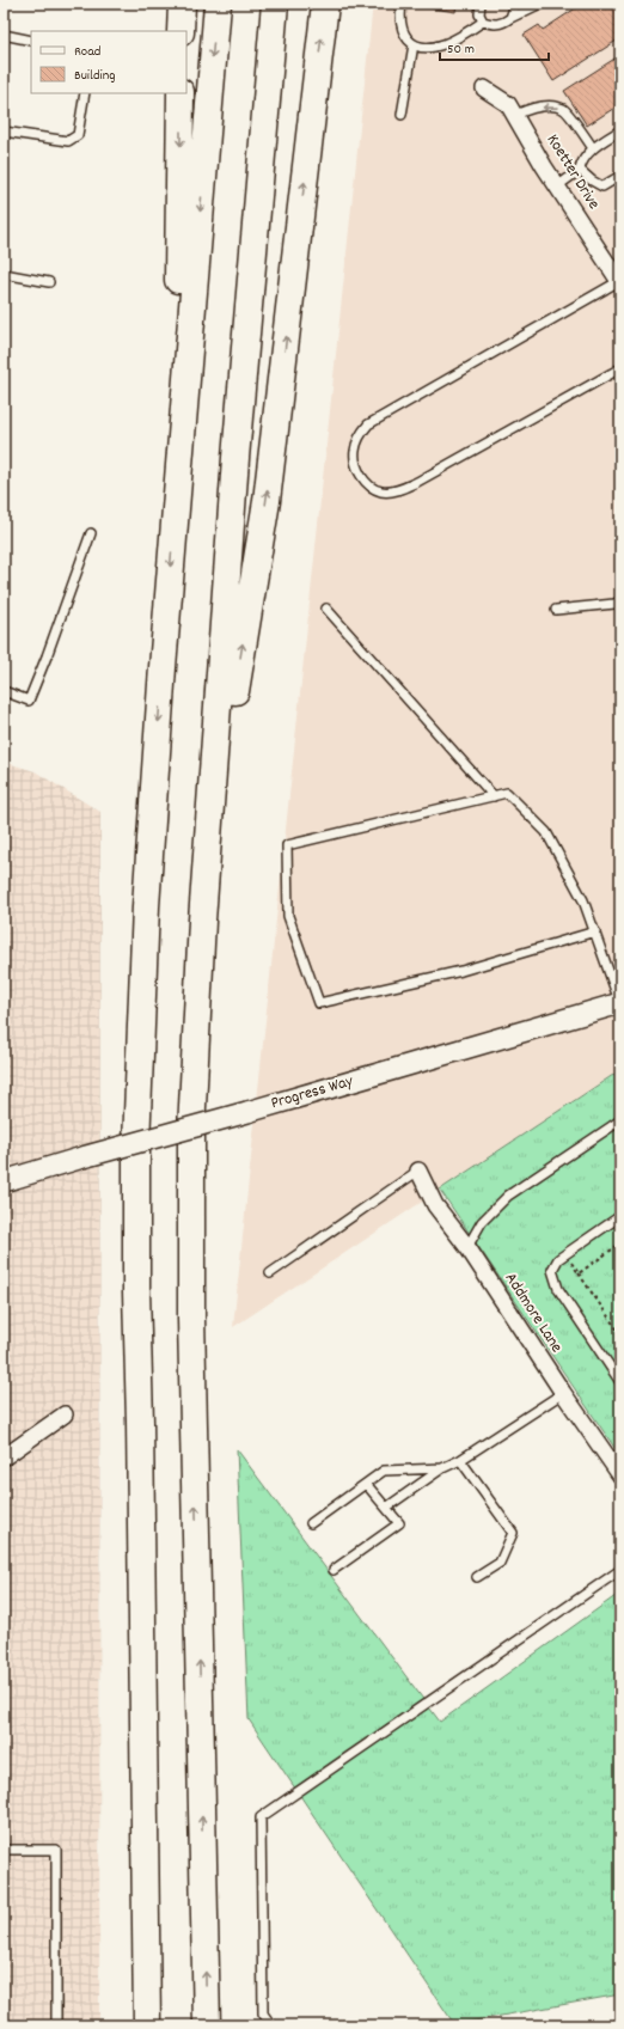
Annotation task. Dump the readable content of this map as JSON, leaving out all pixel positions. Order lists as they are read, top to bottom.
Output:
{
  "streets": {
    "street": ["Koetter Drive", "Progress Way", "Addmore Lane"]
  },
  "legend": ["Road", "Building"],
  "scale_bar": "50 m"
}
